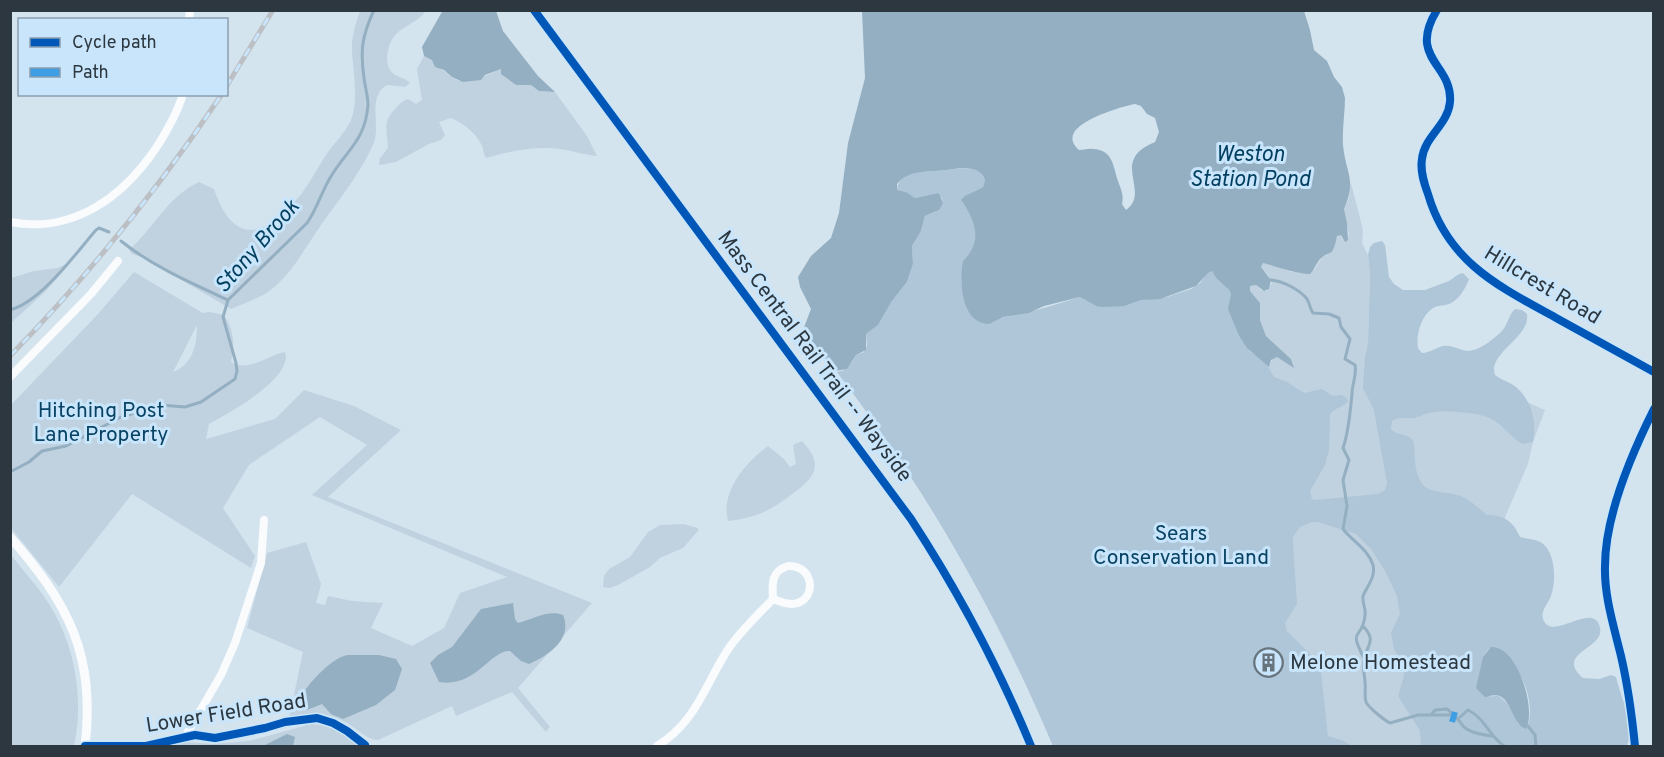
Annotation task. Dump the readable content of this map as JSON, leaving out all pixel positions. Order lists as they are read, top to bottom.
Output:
{
  "streets": {
    "street": ["Hillcrest Road", "Lower Field Road"],
    "cycle path": ["Mass Central Rail Trail -- Wayside"]
  },
  "water": ["Weston Station Pond", "Stony Brook"],
  "parks": ["Hitching Post Lane Property", "Sears Conservation Land"],
  "places": {
    "building": ["Melone Homestead"]
  },
  "legend": ["Cycle path", "Path"]
}
